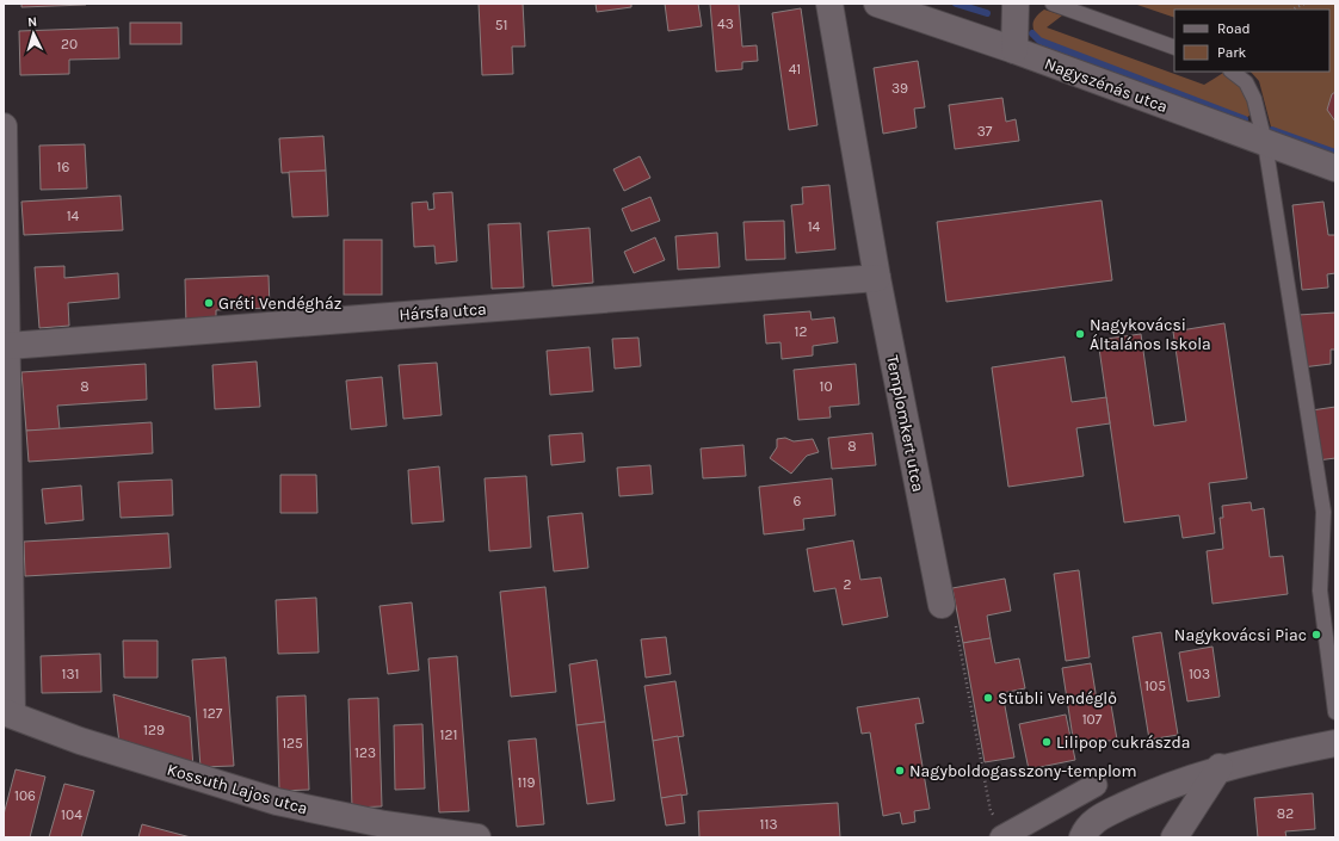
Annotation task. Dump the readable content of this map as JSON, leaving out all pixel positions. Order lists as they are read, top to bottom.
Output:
{
  "streets": {
    "street": [
      "Nagyszénás utca",
      "Hársfa utca",
      "Templomkert utca",
      "Kossuth Lajos utca"
    ]
  },
  "crossings": [
    ["Hársfa utca", "Templomkert utca"]
  ],
  "places": [
    "Gréti Vendégház",
    "Nagykovácsi Általános Iskola",
    "Nagykovácsi Piac",
    "Stübli Vendéglő",
    "Lilipop cukrászda",
    "Nagyboldogasszony-templom"
  ],
  "house_numbers": [
    "43",
    "51",
    "20",
    "41",
    "39",
    "37",
    "16",
    "14",
    "14",
    "12",
    "8",
    "10",
    "8",
    "6",
    "2",
    "131",
    "103",
    "105",
    "127",
    "107",
    "129",
    "121",
    "125",
    "123",
    "119",
    "106",
    "82",
    "104",
    "113"
  ],
  "legend": ["Road", "Park"],
  "north": "top"
}
